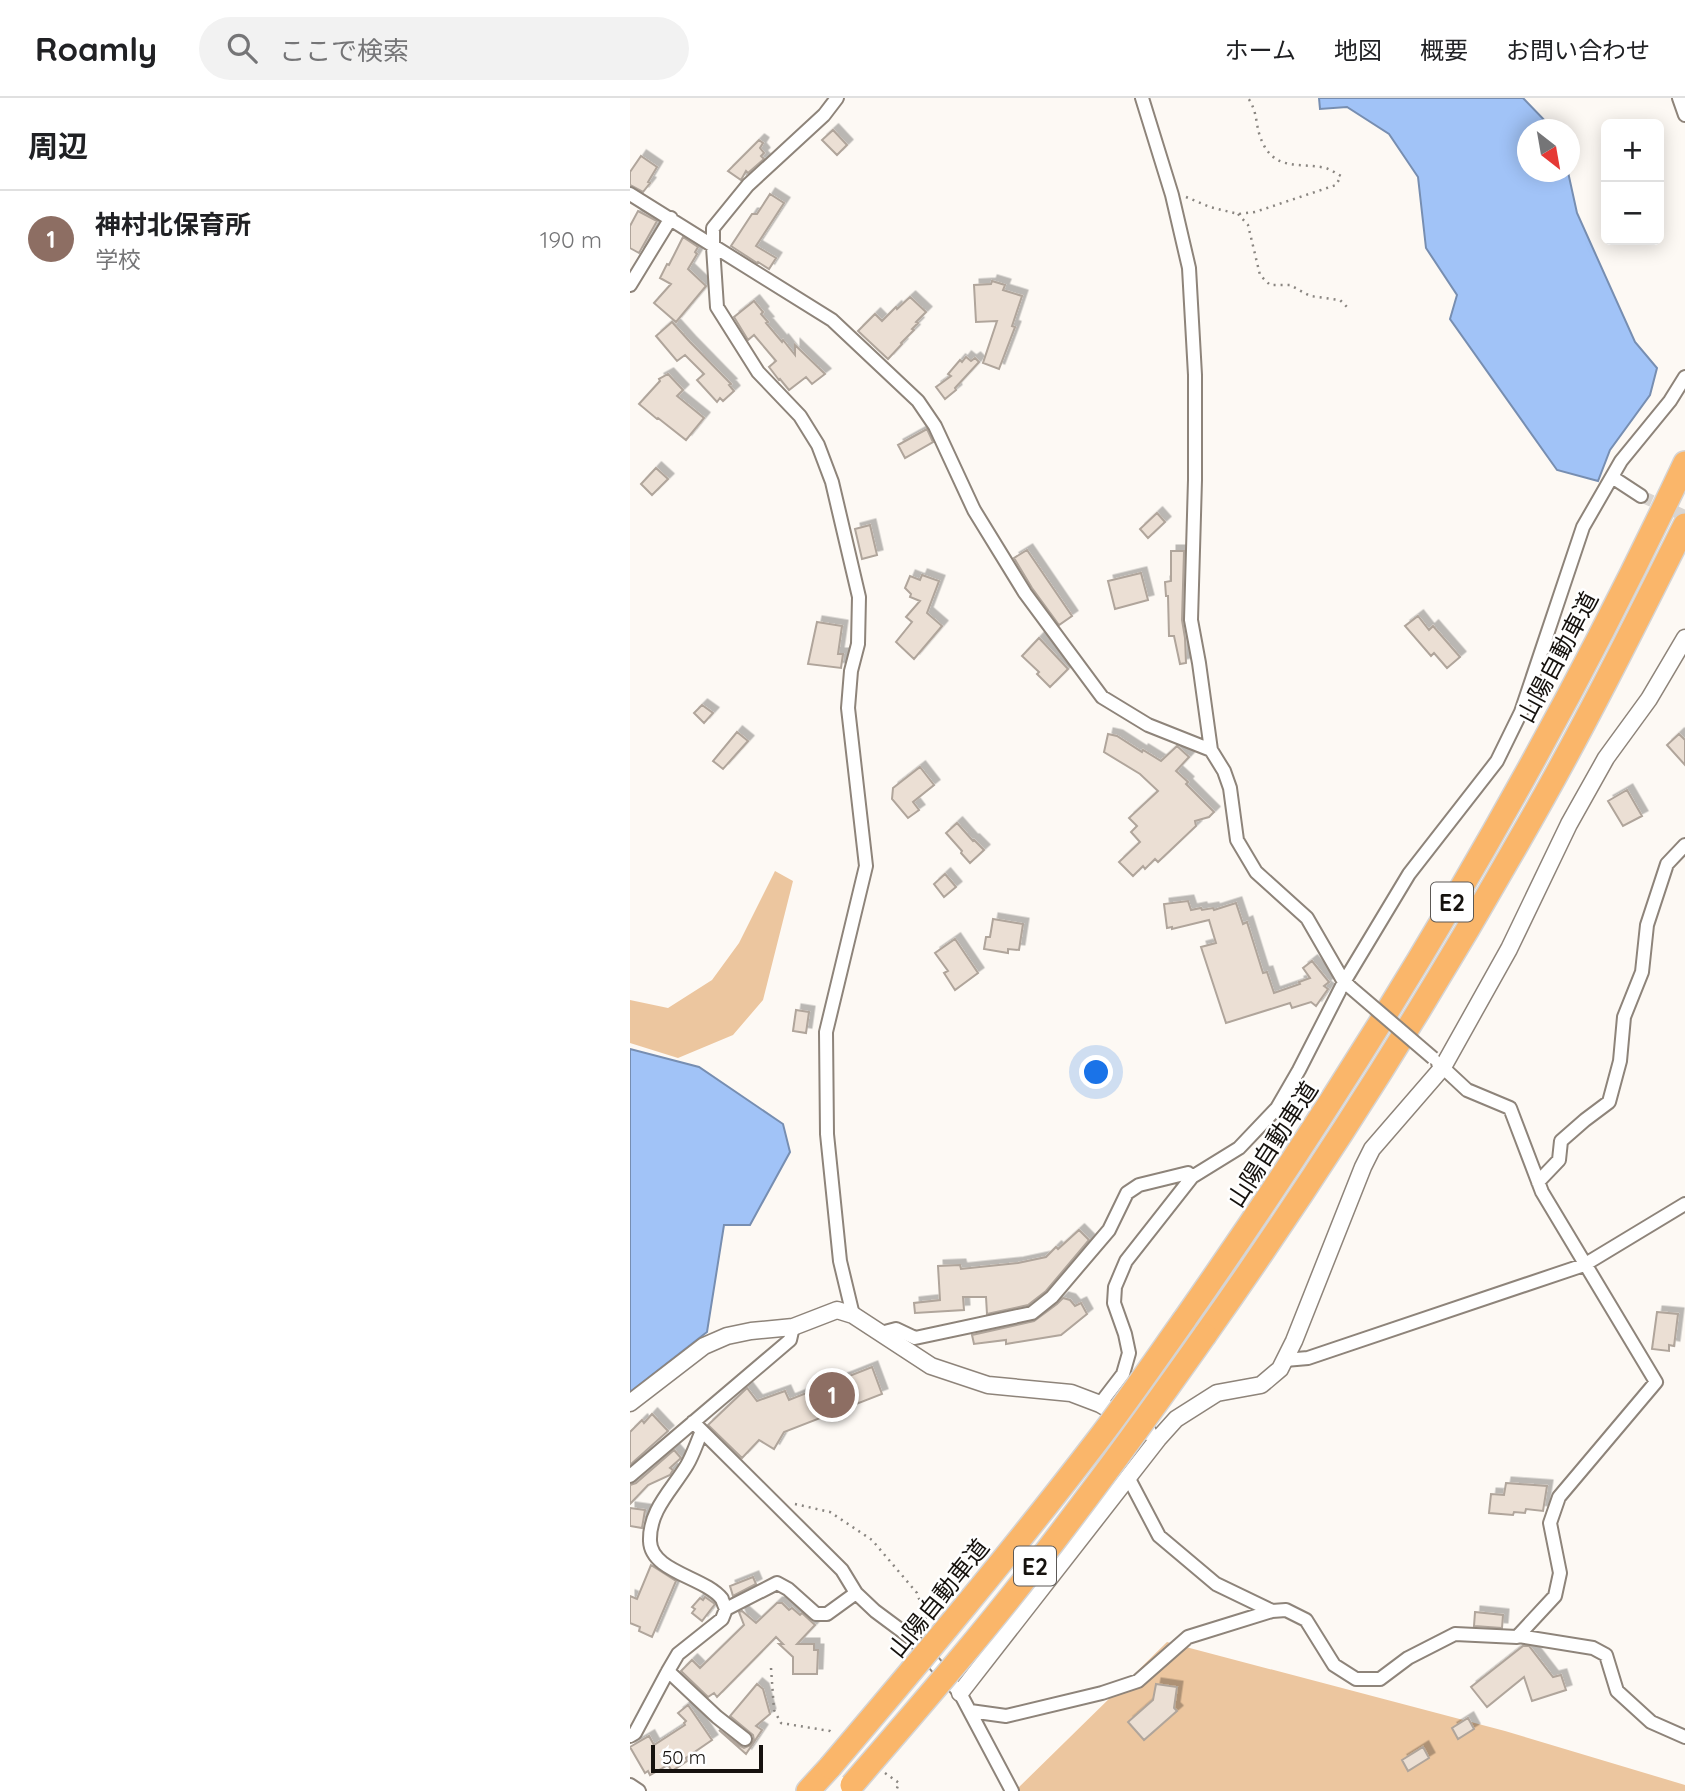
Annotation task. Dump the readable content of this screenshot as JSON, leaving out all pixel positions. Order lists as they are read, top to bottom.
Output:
{
  "streets": {
    "highway": ["山陽自動車道", "E2"]
  },
  "scale_bar": "50 m",
  "north": "bottom right",
  "page": {
    "header": "Roamly",
    "search": "ここで検索",
    "nav": [
      "ホーム",
      "地図",
      "概要",
      "お問い合わせ"
    ],
    "heading": "周辺",
    "map_buttons": ["+", "−"],
    "list": [
      {
        "mark": "1",
        "name": "神村北保育所",
        "note": "学校",
        "value": "190 m"
      }
    ],
    "pins": "1",
    "scale": "50 m"
  }
}
